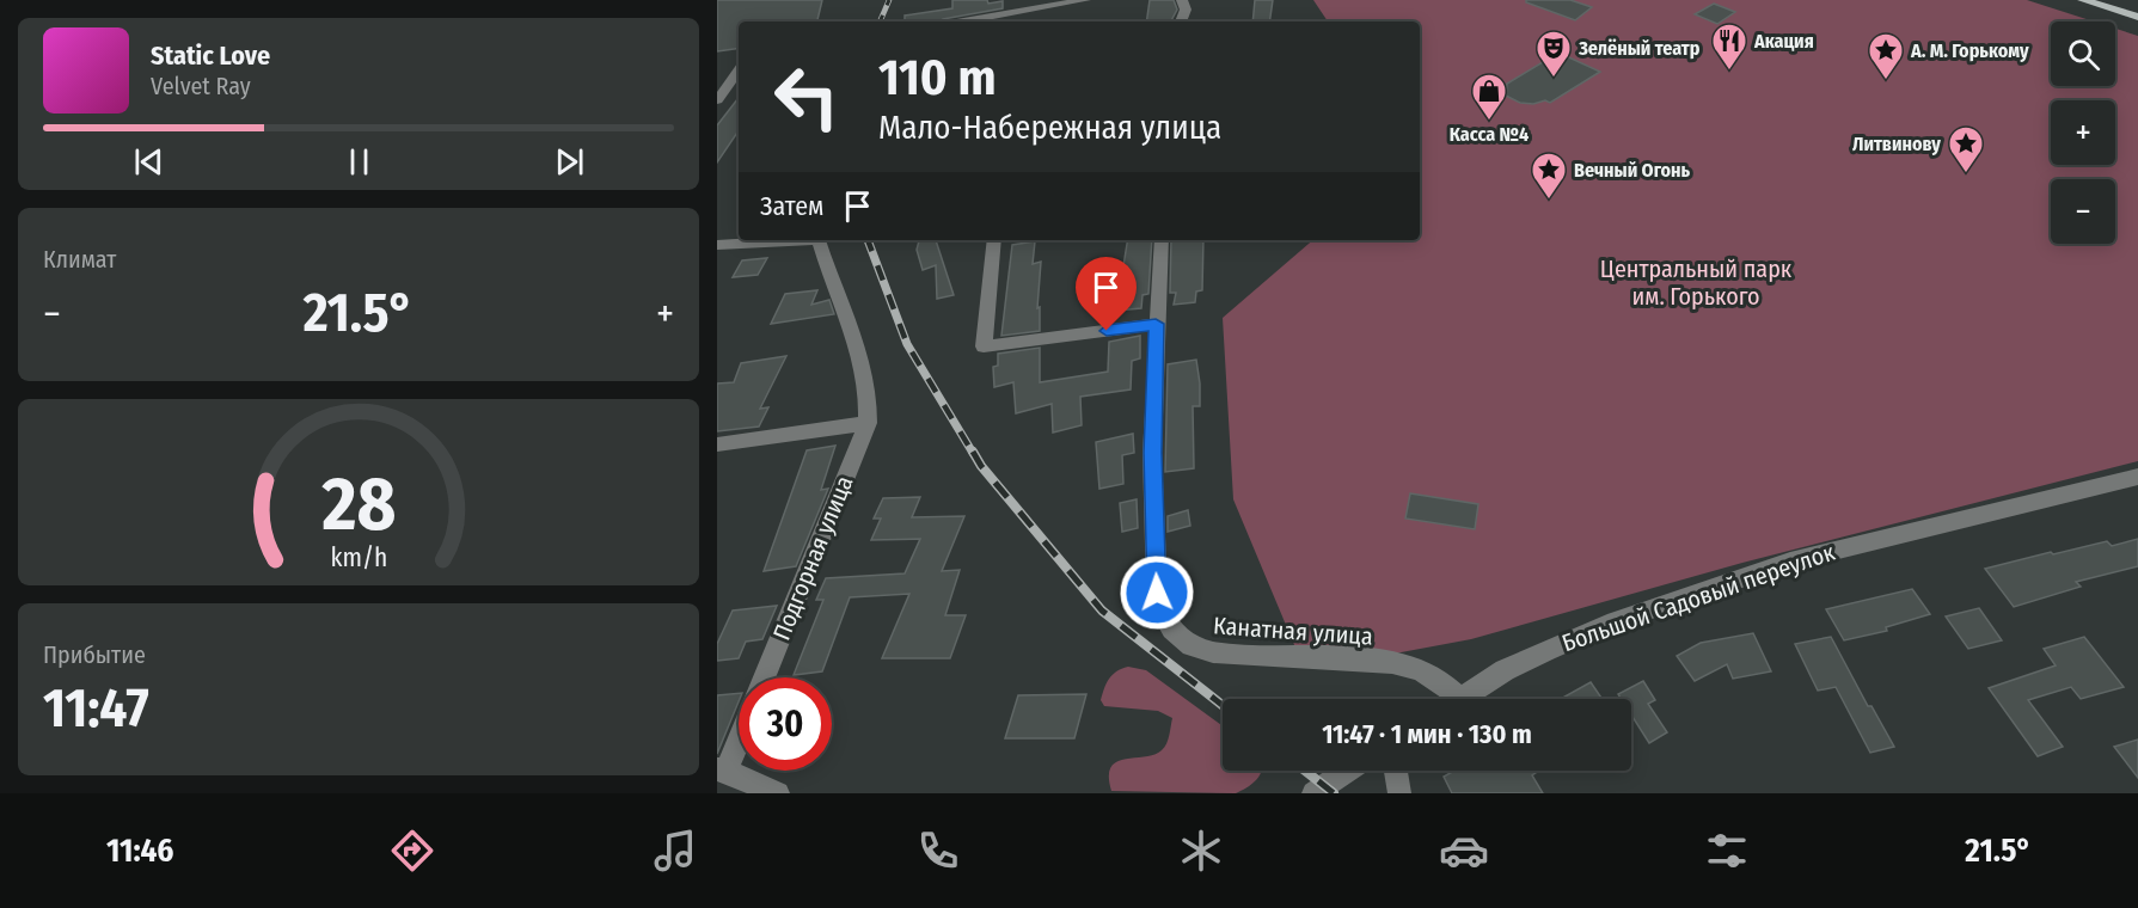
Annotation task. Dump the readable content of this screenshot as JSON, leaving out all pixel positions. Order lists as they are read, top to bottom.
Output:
{
  "streets": {
    "street": ["Подгорная улица", "Большой Садовый переулок", "Канатная улица"]
  },
  "crossings": [
    ["Большой Садовый переулок", "Канатная улица"]
  ],
  "parks": ["Центральный парк им. Горького"],
  "places": {
    "restaurant": ["Акация"],
    "theatre": ["Зелёный театр"],
    "place": ["А. М. Горькому", "Литвинову", "Вечный Огонь"],
    "shop": ["Касса №4"]
  },
  "page": {
    "map_buttons": ["+", "−"],
    "turn": ["110 m", "Мало-Набережная улица"],
    "song": ["Static Love", "Velvet Ray"],
    "then": "Затем",
    "tile": [
      "Климат",
      ["Прибытие", "11:47"]
    ],
    "heat": ["−", "21.5°", "+"],
    "limit": "30",
    "trip": "11:47 · 1 мин · 130 m",
    "tabs": ["11:46", "21.5°"],
    "gauge": ["28", "km/h"]
  }
}
